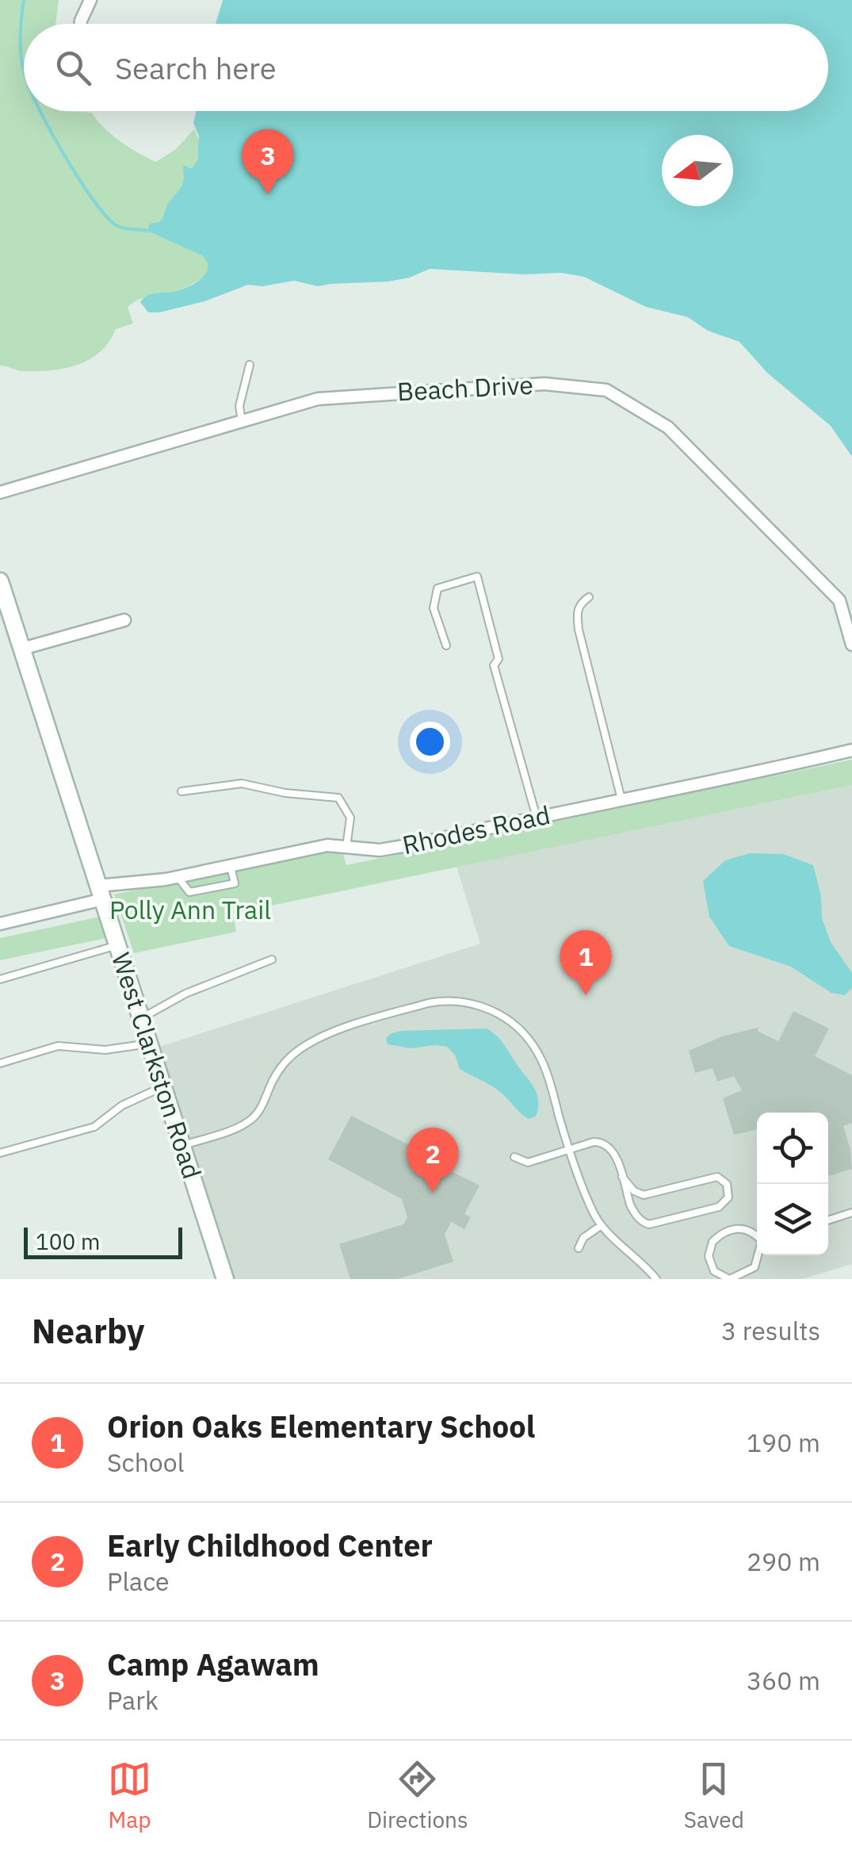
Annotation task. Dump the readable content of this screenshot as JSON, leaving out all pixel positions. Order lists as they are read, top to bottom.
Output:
{
  "streets": {
    "main road": ["West Clarkston Road"],
    "street": ["Beach Drive", "Rhodes Road"]
  },
  "crossings": [
    ["Rhodes Road", "West Clarkston Road"]
  ],
  "parks": ["Polly Ann Trail"],
  "scale_bar": "100 m",
  "north": "left",
  "page": {
    "search": "Search here",
    "pins": ["3", "1", "2"],
    "scale": "100 m",
    "heading": ["Nearby", "3 results"],
    "list": [
      {
        "mark": "1",
        "name": "Orion Oaks Elementary School",
        "note": "School",
        "value": "190 m"
      },
      {
        "mark": "2",
        "name": "Early Childhood Center",
        "note": "Place",
        "value": "290 m"
      },
      {
        "mark": "3",
        "name": "Camp Agawam",
        "note": "Park",
        "value": "360 m"
      }
    ],
    "nav": ["Map", "Directions", "Saved"]
  }
}
